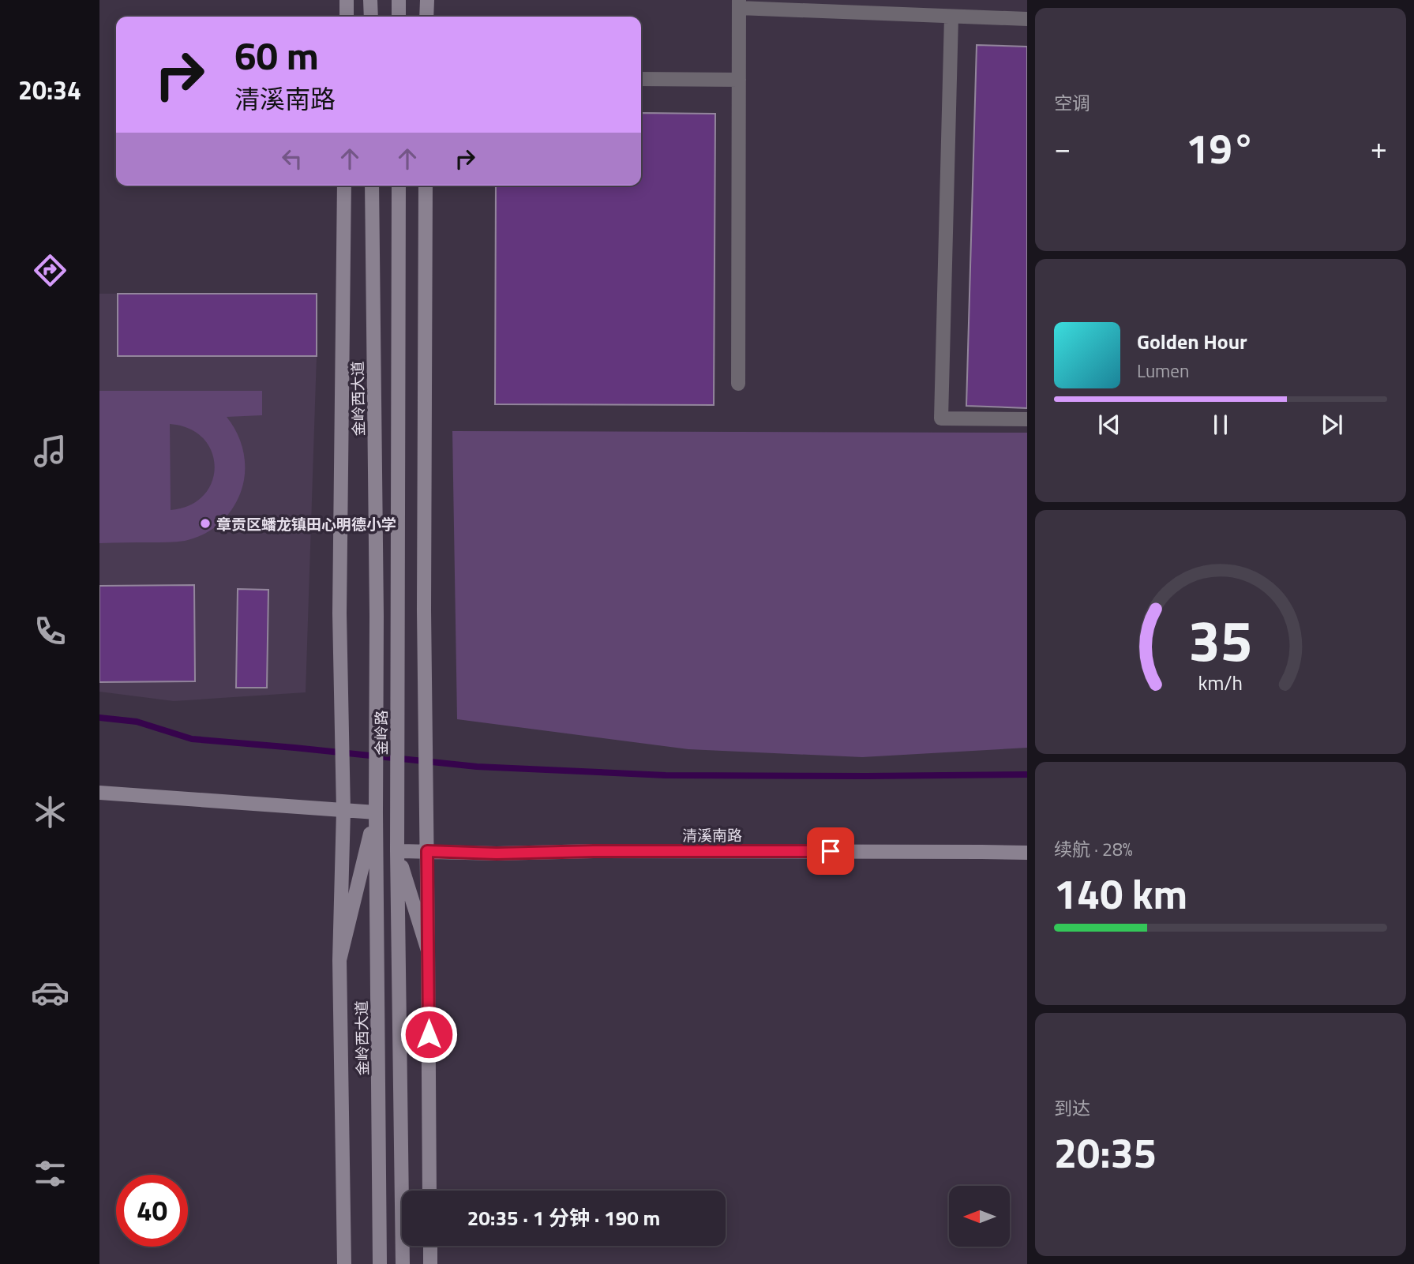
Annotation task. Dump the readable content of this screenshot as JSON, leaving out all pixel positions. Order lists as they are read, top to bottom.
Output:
{
  "streets": {
    "street": ["金岭西大道", "金岭路", "清溪南路"]
  },
  "crossings": [
    ["金岭西大道", "金岭路"],
    ["金岭路", "清溪南路"]
  ],
  "places": ["章贡区蟠龙镇田心明德小学"],
  "north": "left",
  "page": {
    "tabs": "20:34",
    "tile": [
      "空调",
      ["续航 · 28%", "140 km"],
      ["到达", "20:35"]
    ],
    "turn": ["60 m", "清溪南路"],
    "heat": ["−", "19°", "+"],
    "song": ["Golden Hour", "Lumen"],
    "limit": "40",
    "trip": "20:35 · 1 分钟 · 190 m",
    "gauge": ["35", "km/h"]
  }
}
